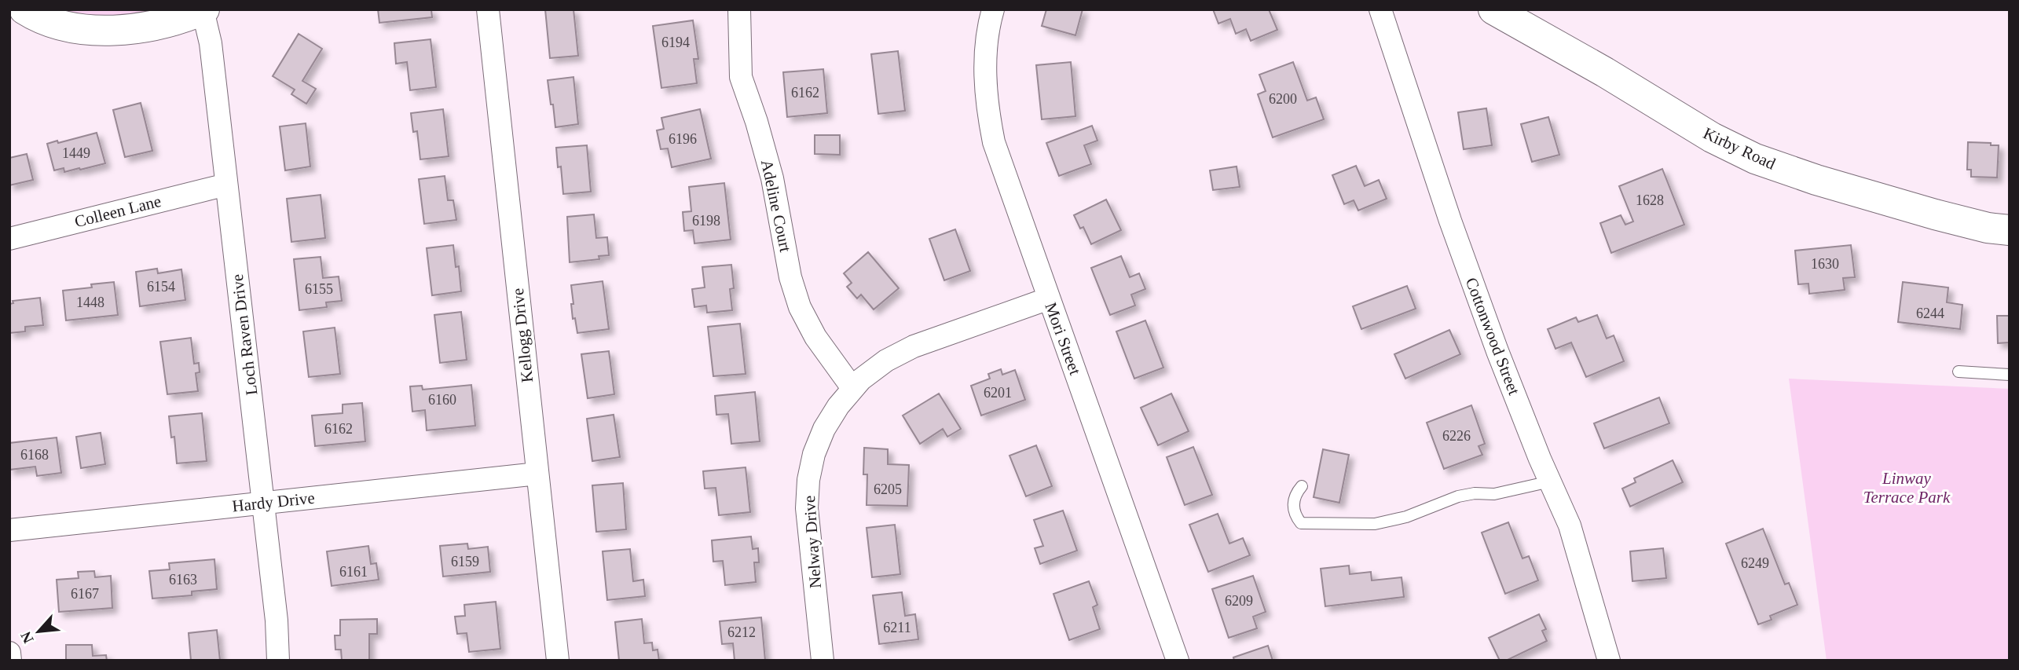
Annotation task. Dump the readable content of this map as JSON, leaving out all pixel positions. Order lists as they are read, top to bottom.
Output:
{
  "streets": {
    "main road": ["Kirby Road"],
    "street": [
      "Adeline Court",
      "Colleen Lane",
      "Loch Raven Drive",
      "Kellogg Drive",
      "Cottonwood Street",
      "Mori Street",
      "Hardy Drive",
      "Nelway Drive"
    ]
  },
  "crossings": [
    ["Adeline Court", "Nelway Drive"],
    ["Colleen Lane", "Loch Raven Drive"],
    ["Loch Raven Drive", "Hardy Drive"],
    ["Kellogg Drive", "Hardy Drive"],
    ["Mori Street", "Nelway Drive"]
  ],
  "parks": ["Linway Terrace Park"],
  "house_numbers": [
    "6194",
    "6162",
    "6200",
    "6196",
    "1449",
    "1628",
    "6198",
    "1630",
    "6154",
    "6155",
    "1448",
    "6244",
    "6201",
    "6160",
    "6162",
    "6226",
    "6168",
    "6205",
    "6159",
    "6249",
    "6161",
    "6163",
    "6167",
    "6209",
    "6211",
    "6212"
  ],
  "north": "bottom left"
}
